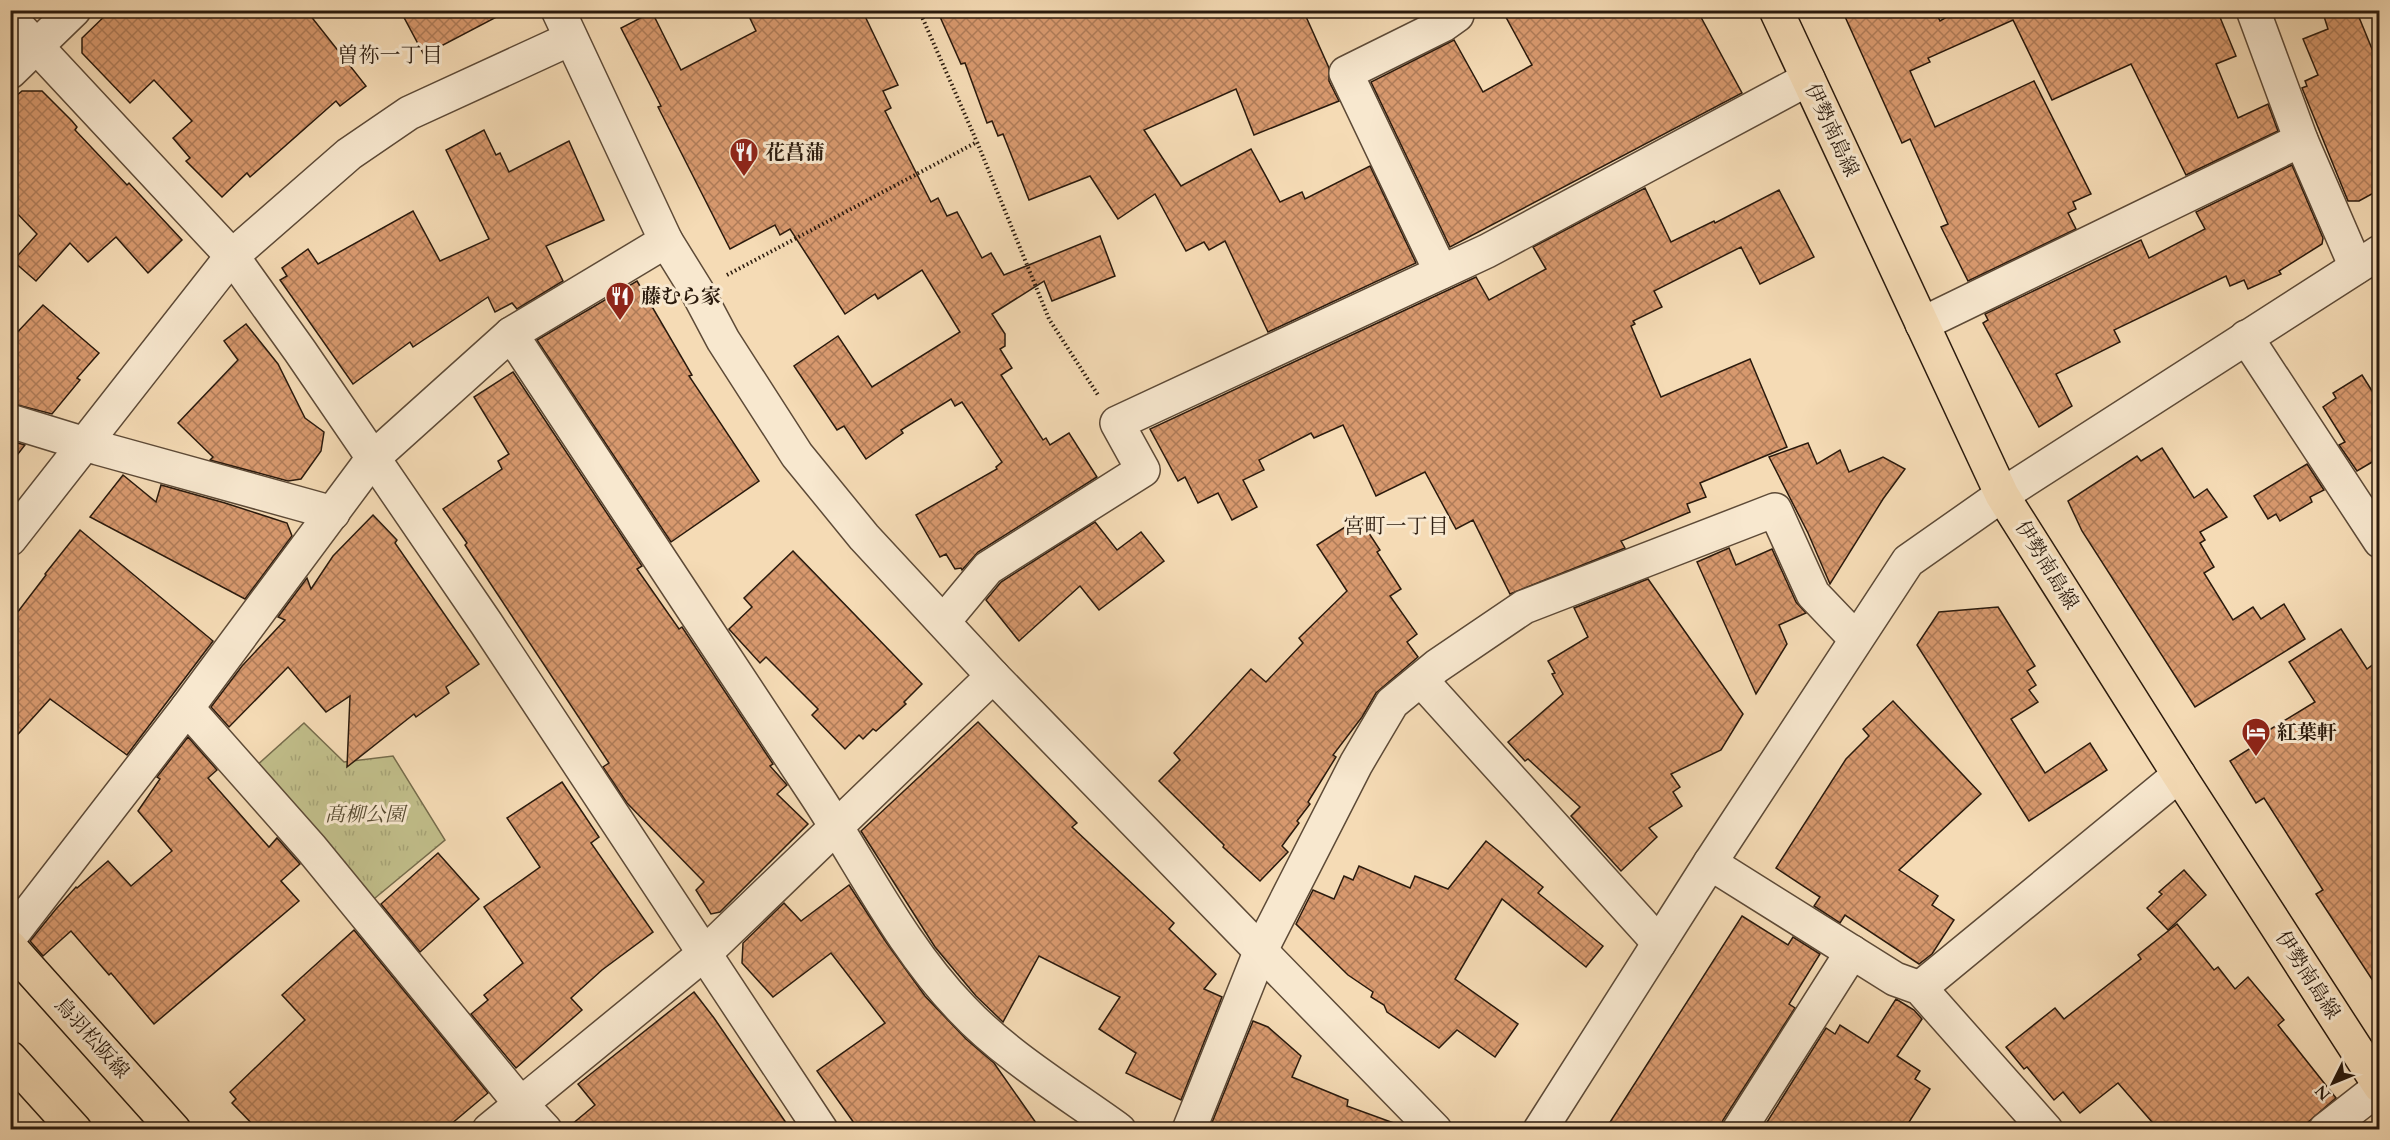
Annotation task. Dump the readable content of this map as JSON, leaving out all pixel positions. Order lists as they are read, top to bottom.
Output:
{
  "streets": {
    "main road": ["伊勢南島線", "鳥羽松阪線"]
  },
  "districts": ["曽祢一丁目", "宮町一丁目"],
  "parks": ["髙柳公園"],
  "places": {
    "restaurant": ["花菖蒲", "藤むら家"],
    "hotel": ["紅葉軒"]
  },
  "north": "bottom left"
}
